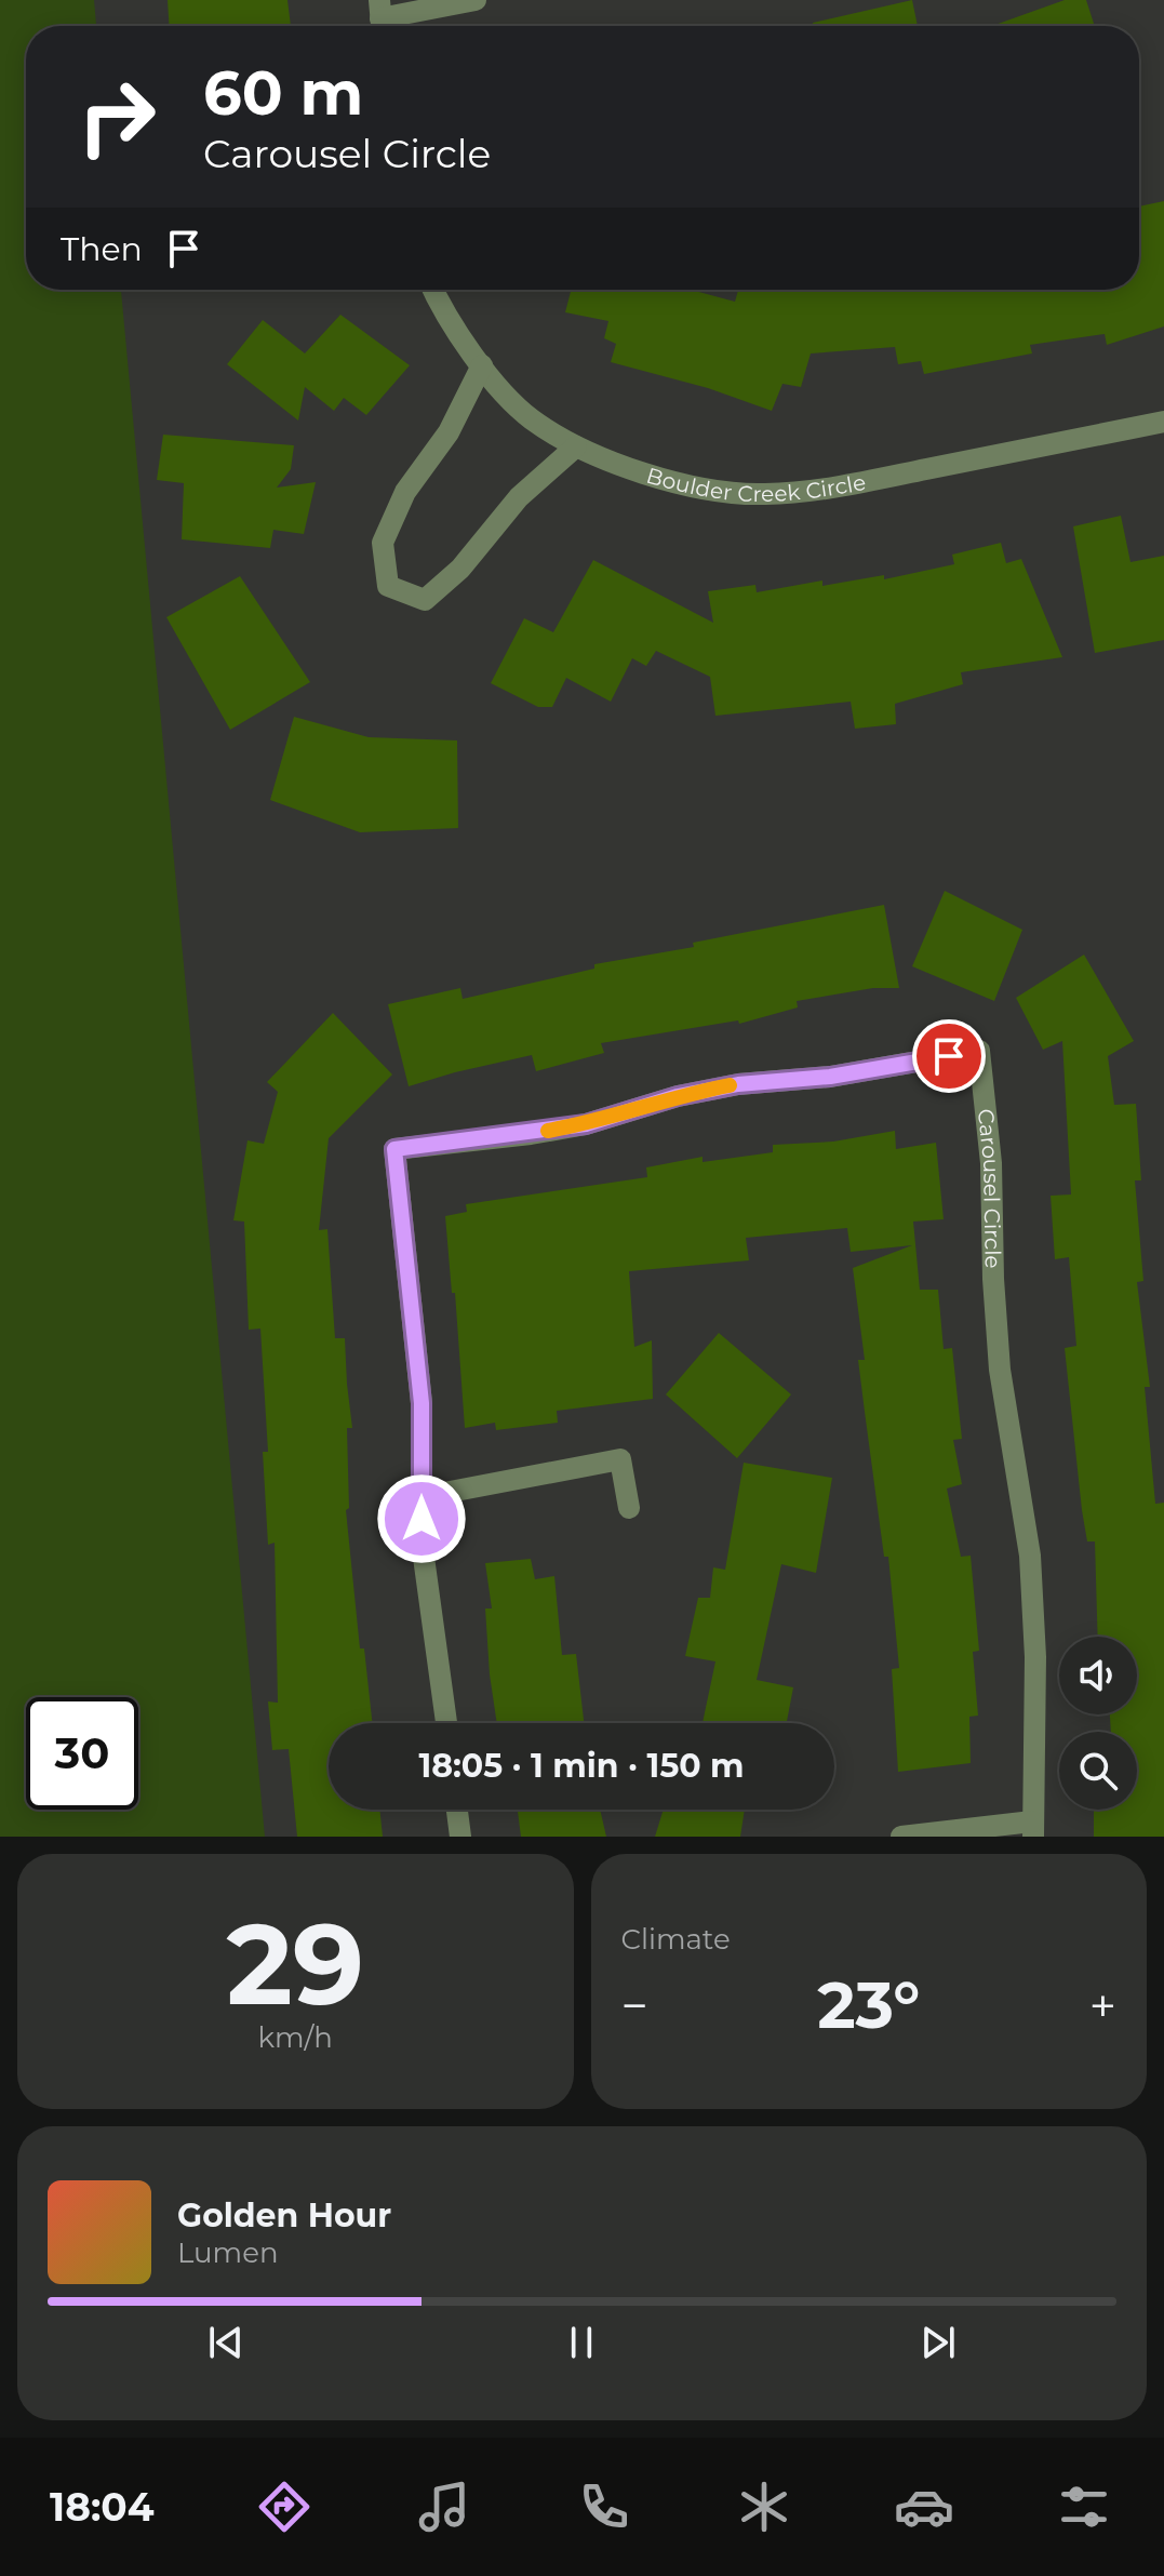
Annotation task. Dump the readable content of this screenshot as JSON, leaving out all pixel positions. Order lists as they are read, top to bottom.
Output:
{
  "streets": {
    "street": ["Boulder Creek Circle", "Carousel Circle"]
  },
  "page": {
    "turn": ["60 m", "Carousel Circle"],
    "then": "Then",
    "limit": "30",
    "trip": "18:05 · 1 min · 150 m",
    "tile": [
      ["29", "km/h"],
      "Climate"
    ],
    "heat": ["−", "23°", "+"],
    "song": ["Golden Hour", "Lumen"],
    "tabs": "18:04"
  }
}
